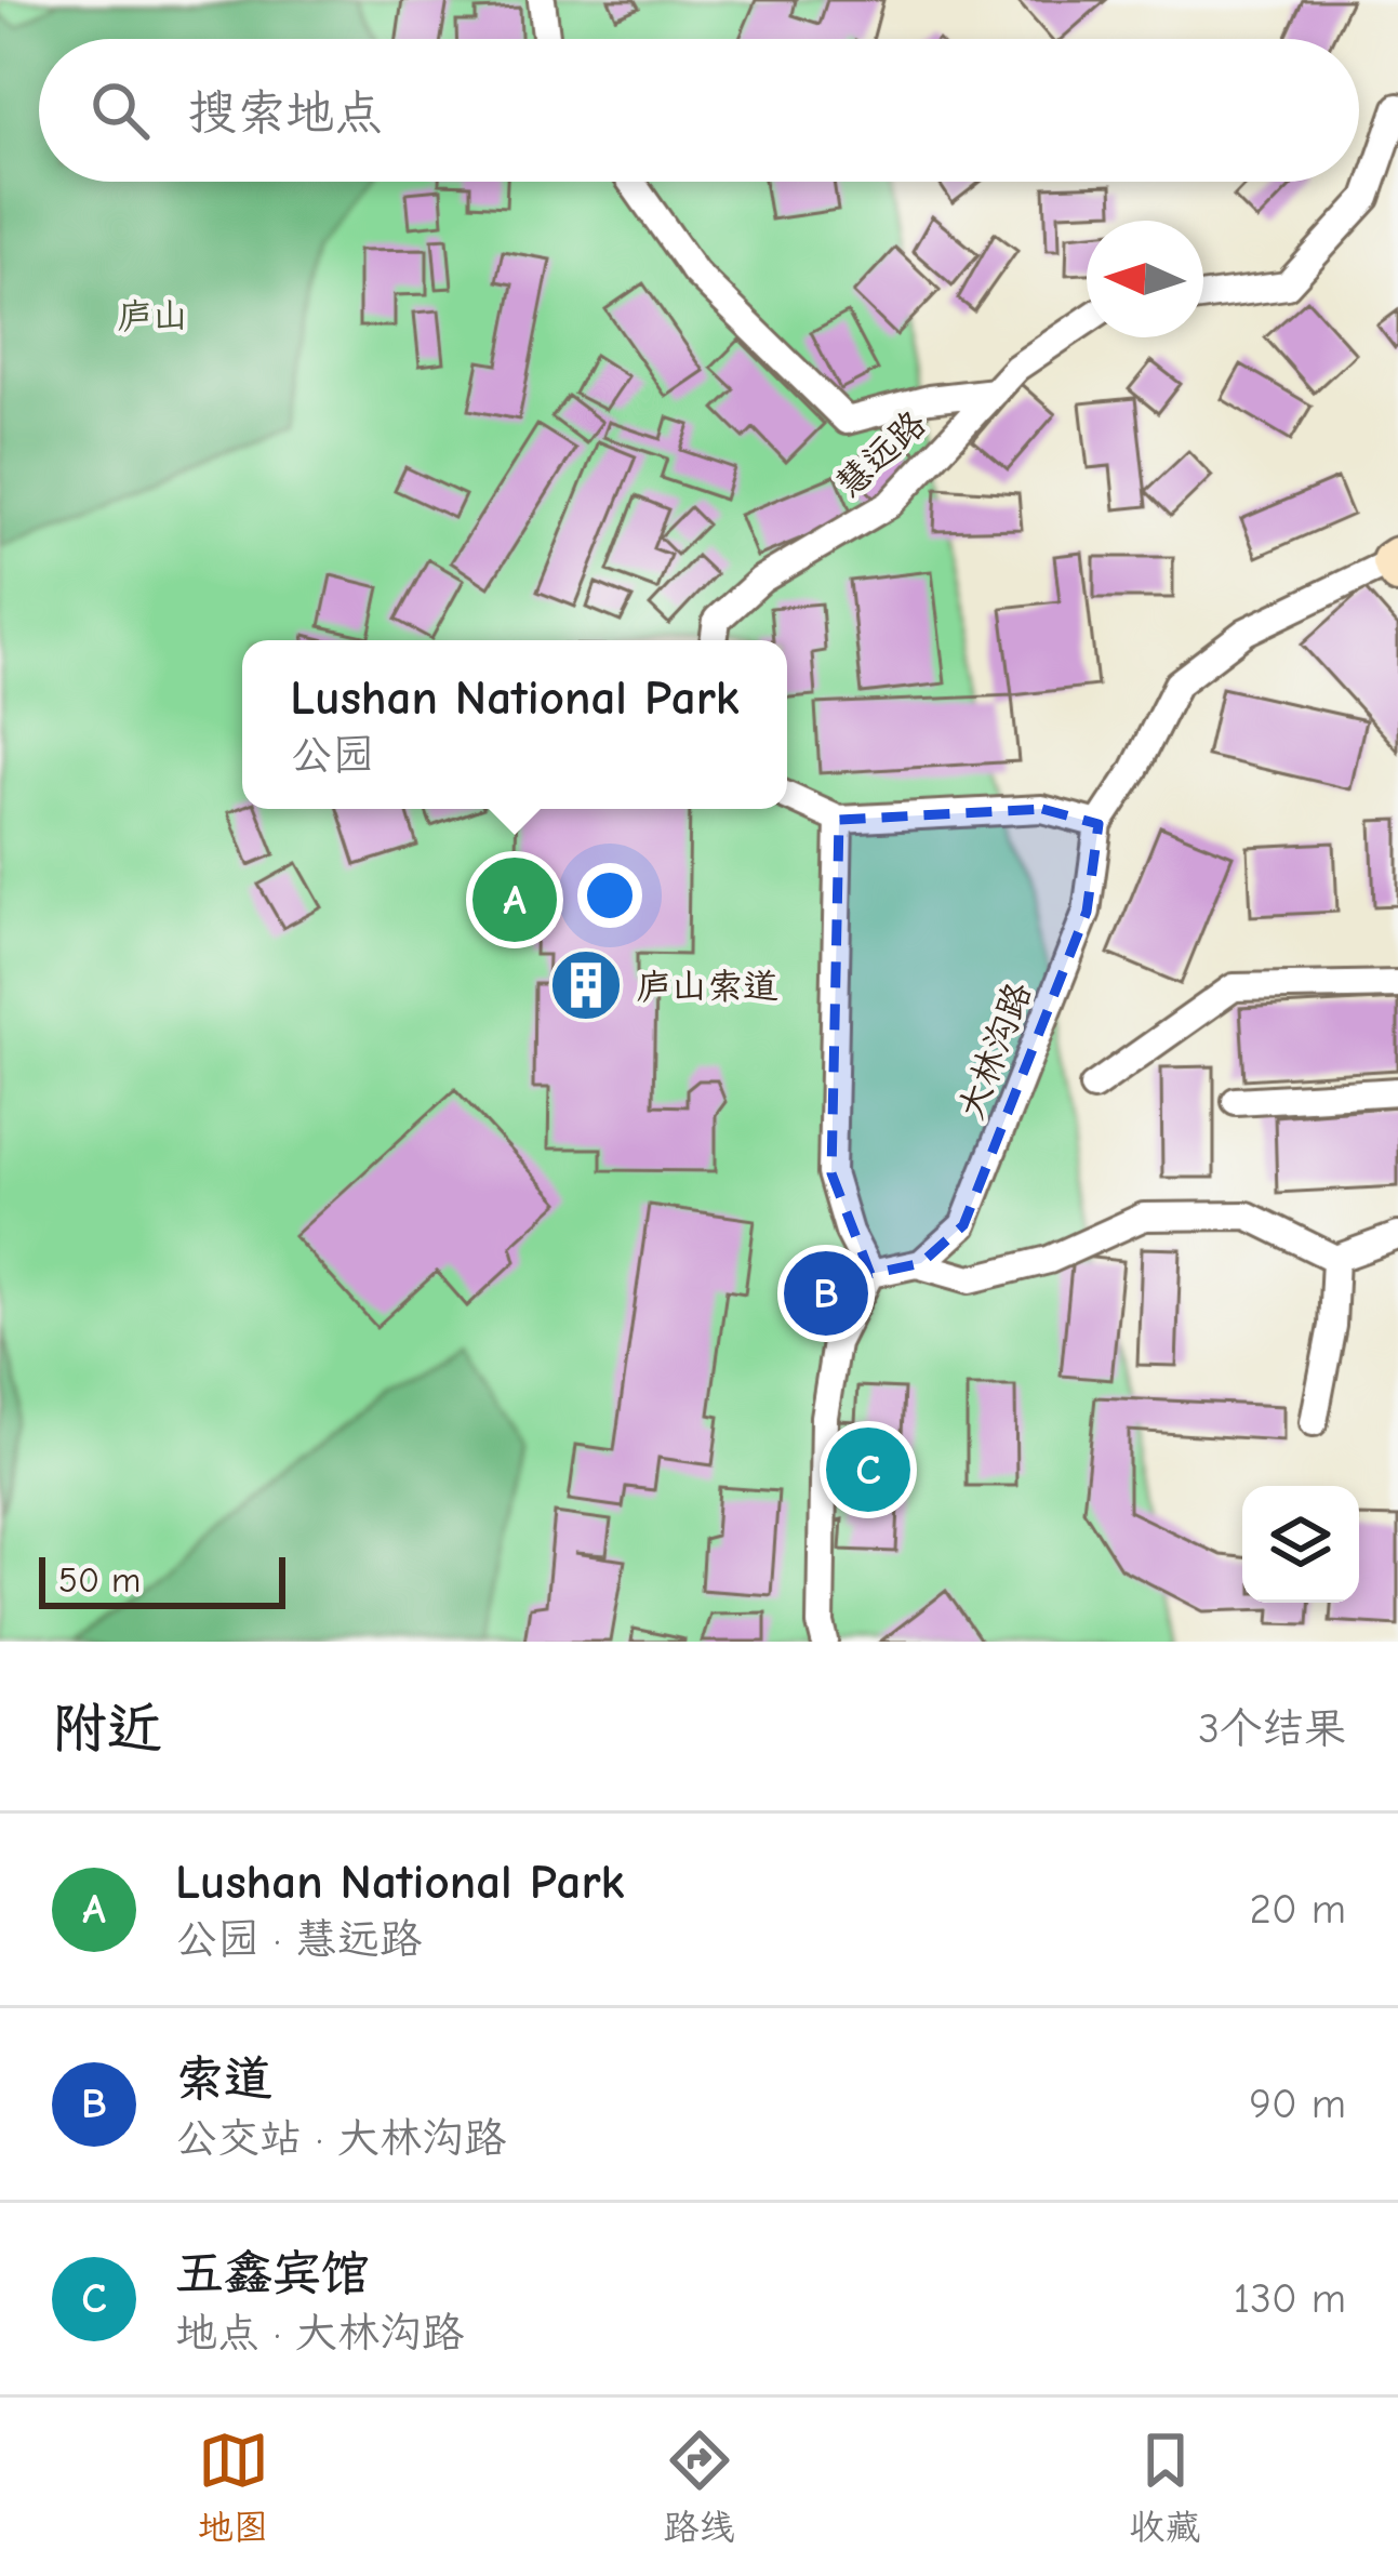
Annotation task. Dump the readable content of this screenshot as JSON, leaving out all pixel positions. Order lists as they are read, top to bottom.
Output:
{
  "streets": {
    "street": ["慧远路", "大林沟路"]
  },
  "parks": ["庐山"],
  "places": {
    "building": ["庐山索道"]
  },
  "scale_bar": "50 m",
  "north": "left",
  "page": {
    "search": "搜索地点",
    "popup": ["Lushan National Park", "公园"],
    "pins": ["A", "B", "C"],
    "scale": "50 m",
    "heading": ["附近", "3个结果"],
    "list": [
      {
        "mark": "A",
        "name": "Lushan National Park",
        "note": "公园 · 慧远路",
        "value": "20 m"
      },
      {
        "mark": "B",
        "name": "索道",
        "note": "公交站 · 大林沟路",
        "value": "90 m"
      },
      {
        "mark": "C",
        "name": "五鑫宾馆",
        "note": "地点 · 大林沟路",
        "value": "130 m"
      }
    ],
    "nav": ["地图", "路线", "收藏"]
  }
}
